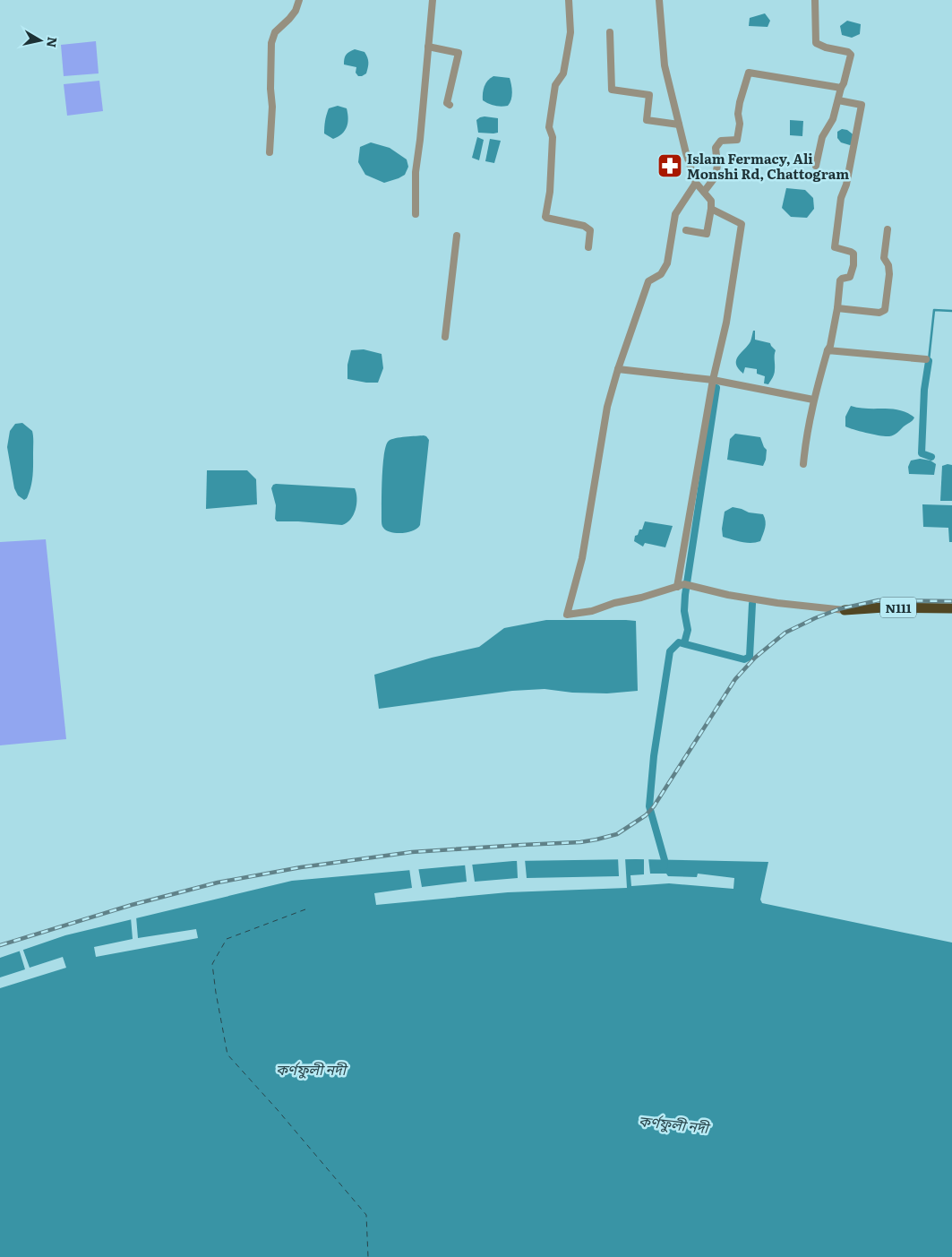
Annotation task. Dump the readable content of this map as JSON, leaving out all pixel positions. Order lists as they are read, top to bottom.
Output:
{
  "streets": {
    "highway": ["N111"]
  },
  "water": ["কর্ণফুলী নদী"],
  "places": {
    "pharmacy": ["Islam Fermacy, Ali Monshi Rd, Chattogram"]
  },
  "north": "right"
}
